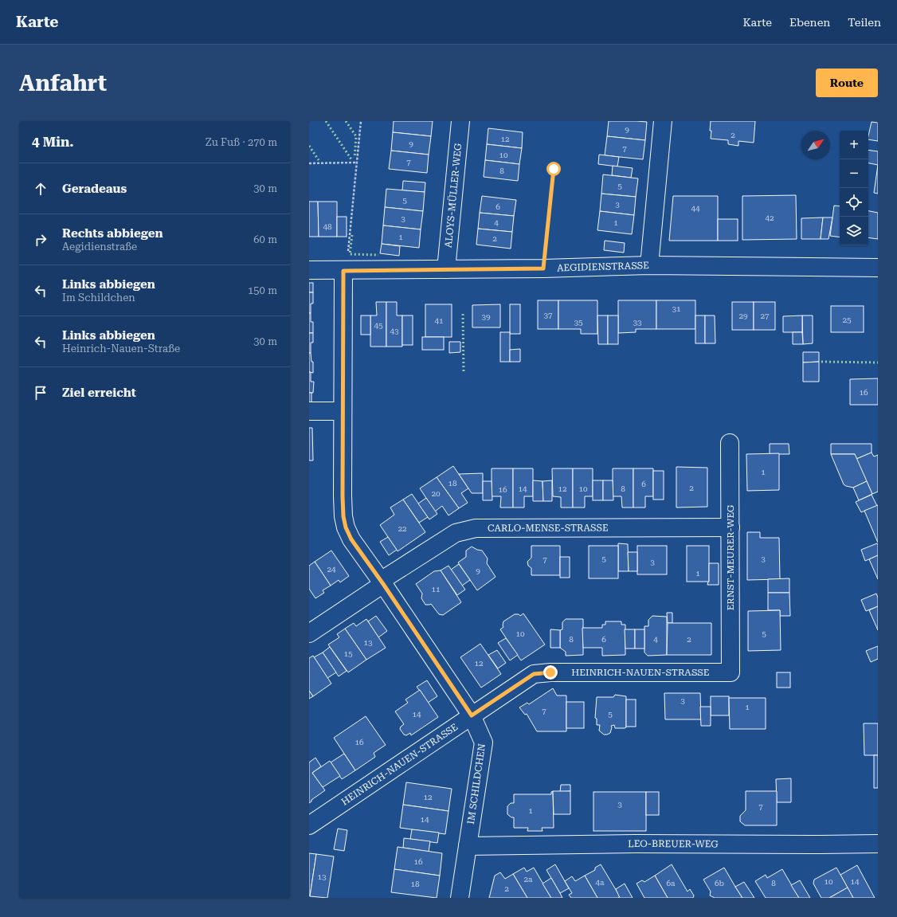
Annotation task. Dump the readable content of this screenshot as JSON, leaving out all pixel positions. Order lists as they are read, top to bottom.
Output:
{
  "streets": {
    "street": [
      "ALOYS-MÜLLER-WEG",
      "AEGIDIENSTRASSE",
      "CARLO-MENSE-STRASSE",
      "ERNST-MEURER-WEG",
      "HEINRICH-NAUEN-STRASSE",
      "IM SCHILDCHEN",
      "LEO-BREUER-WEG"
    ]
  },
  "crossings": [
    ["ALOYS-MÜLLER-WEG", "AEGIDIENSTRASSE"],
    ["AEGIDIENSTRASSE", "IM SCHILDCHEN"],
    ["CARLO-MENSE-STRASSE", "ERNST-MEURER-WEG"],
    ["CARLO-MENSE-STRASSE", "IM SCHILDCHEN"],
    ["ERNST-MEURER-WEG", "HEINRICH-NAUEN-STRASSE"],
    ["HEINRICH-NAUEN-STRASSE", "IM SCHILDCHEN"],
    ["IM SCHILDCHEN", "LEO-BREUER-WEG"]
  ],
  "house_numbers": [
    "9",
    "2",
    "12",
    "9",
    "7",
    "10",
    "7",
    "8",
    "5",
    "5",
    "3",
    "6",
    "44",
    "42",
    "3",
    "4",
    "1",
    "48",
    "1",
    "2",
    "31",
    "37",
    "29",
    "27",
    "39",
    "25",
    "41",
    "35",
    "33",
    "45",
    "43",
    "16",
    "1",
    "18",
    "6",
    "2",
    "14",
    "12",
    "10",
    "8",
    "16",
    "20",
    "22",
    "5",
    "3",
    "7",
    "3",
    "24",
    "9",
    "1",
    "11",
    "10",
    "5",
    "8",
    "6",
    "4",
    "2",
    "13",
    "15",
    "12",
    "3",
    "1",
    "7",
    "14",
    "5",
    "16",
    "12",
    "3",
    "7",
    "1",
    "14",
    "16",
    "13",
    "2a",
    "10",
    "14",
    "4a",
    "6a",
    "6b",
    "8",
    "18",
    "2"
  ],
  "north": "top right",
  "page": {
    "header": "Karte",
    "nav": ["Karte", "Ebenen", "Teilen"],
    "buttons": "Route",
    "title": "Anfahrt",
    "heading": ["4 Min.", "Zu Fuß · 270 m"],
    "map_buttons": ["+", "−"],
    "list": [
      ["Geradeaus", "30 m"],
      ["Rechts abbiegen", "Aegidienstraße", "60 m"],
      ["Links abbiegen", "Im Schildchen", "150 m"],
      ["Links abbiegen", "Heinrich-Nauen-Straße", "30 m"],
      "Ziel erreicht"
    ]
  }
}
